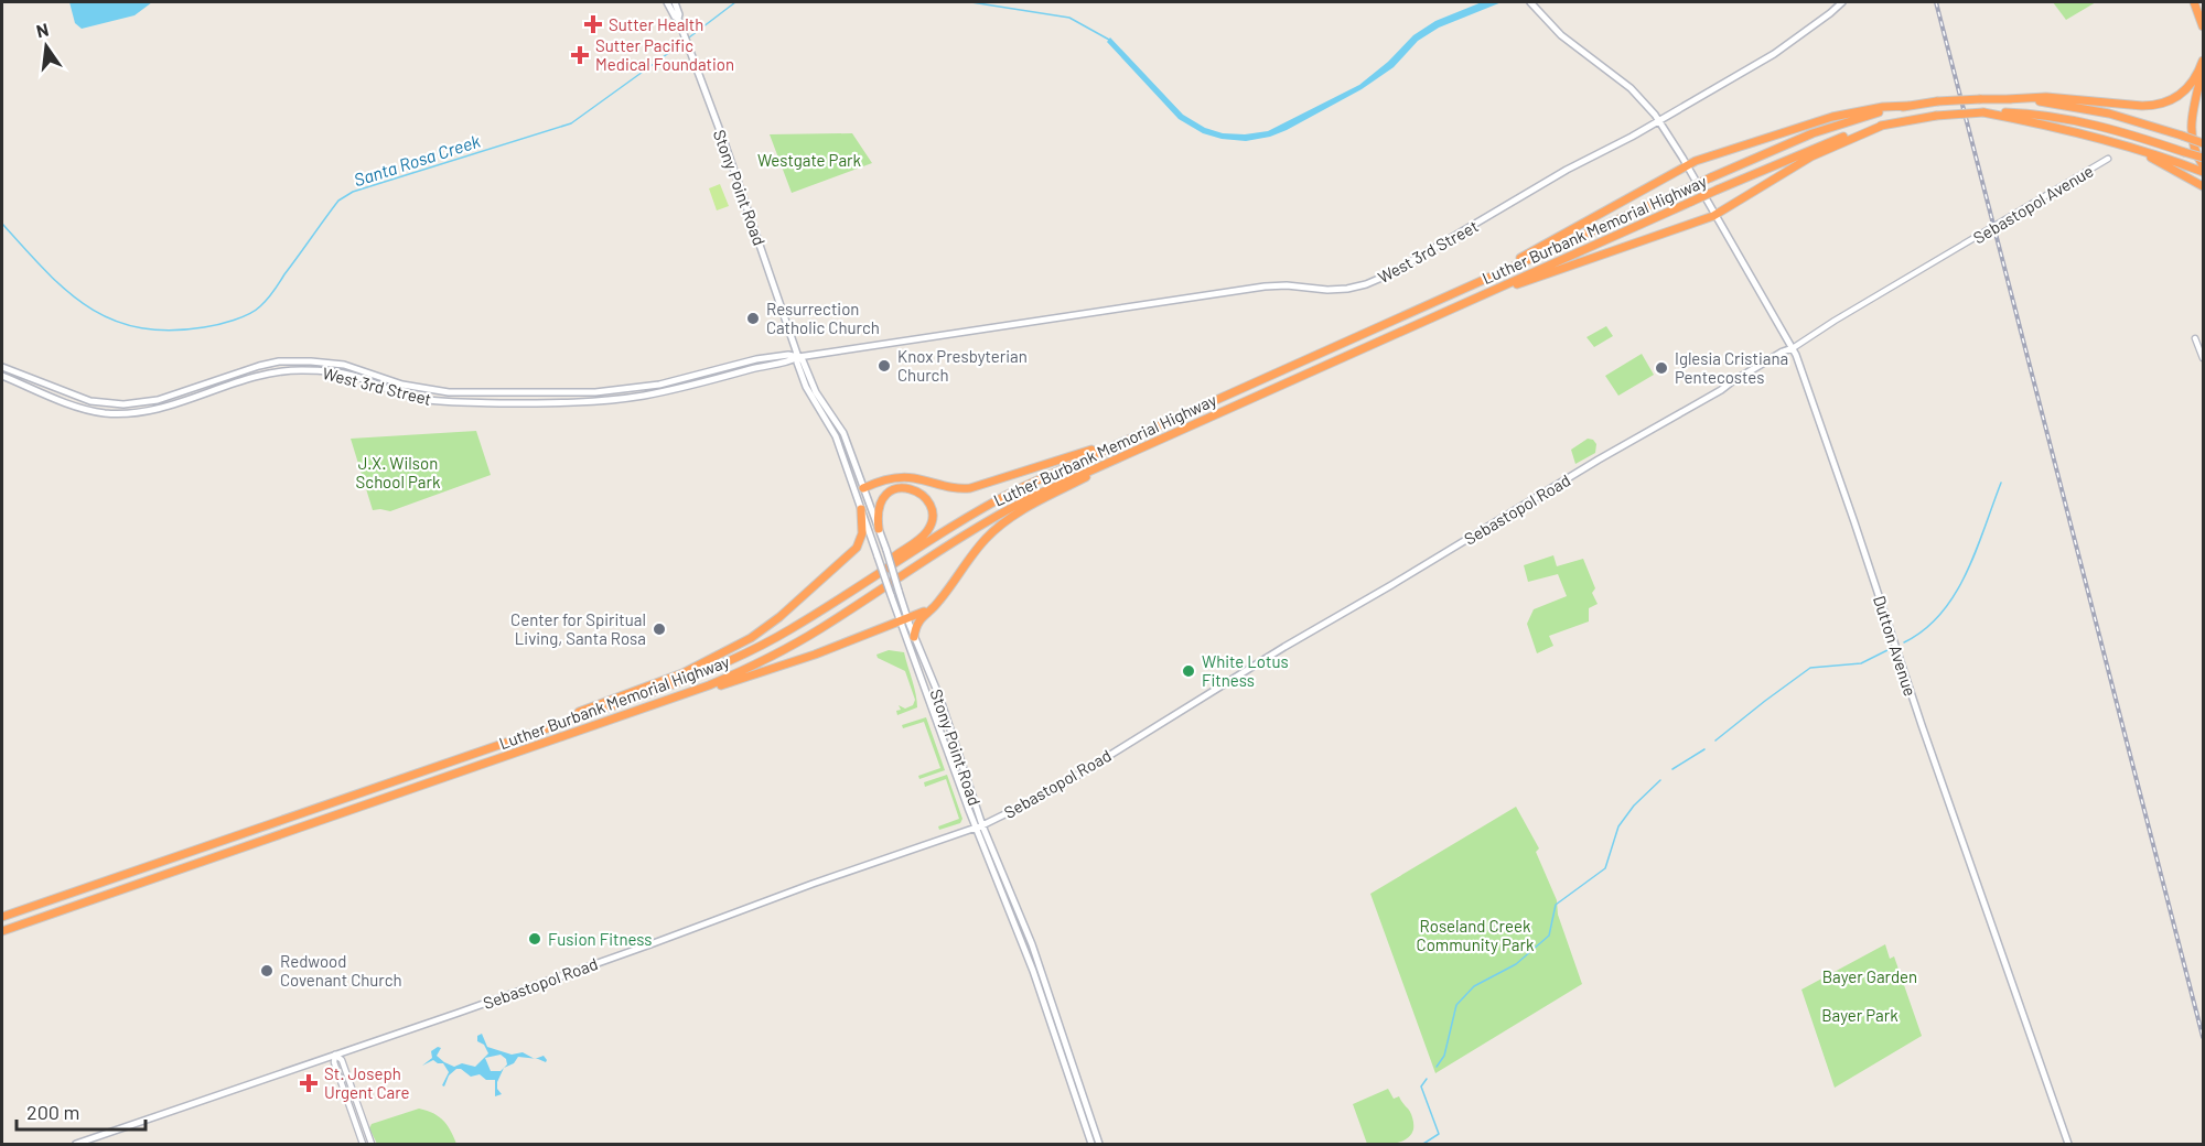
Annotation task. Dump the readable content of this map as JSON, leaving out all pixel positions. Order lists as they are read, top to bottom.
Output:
{
  "streets": {
    "highway": ["Luther Burbank Memorial Highway"],
    "main road": [
      "Stony Point Road",
      "West 3rd Street",
      "Sebastopol Road",
      "Dutton Avenue"
    ],
    "street": ["Sebastopol Avenue"]
  },
  "crossings": [
    ["Stony Point Road", "West 3rd Street"],
    ["Stony Point Road", "Sebastopol Road"],
    ["Sebastopol Avenue", "Sebastopol Road"],
    ["West 3rd Street", "Dutton Avenue"],
    ["Sebastopol Road", "Dutton Avenue"]
  ],
  "water": ["Santa Rosa Creek"],
  "parks": [
    "Westgate Park",
    "J.X. Wilson School Park",
    "Roseland Creek Community Park",
    "Bayer Garden",
    "Bayer Park"
  ],
  "places": {
    "health": ["Sutter Health", "Sutter Pacific Medical Foundation", "St. Joseph Urgent Care"],
    "other": [
      "Resurrection Catholic Church",
      "Knox Presbyterian Church",
      "Iglesia Cristiana Pentecostes",
      "Center for Spiritual Living, Santa Rosa",
      "White Lotus Fitness",
      "Fusion Fitness",
      "Redwood Covenant Church"
    ]
  },
  "scale_bar": "200 m",
  "north": "top"
}
